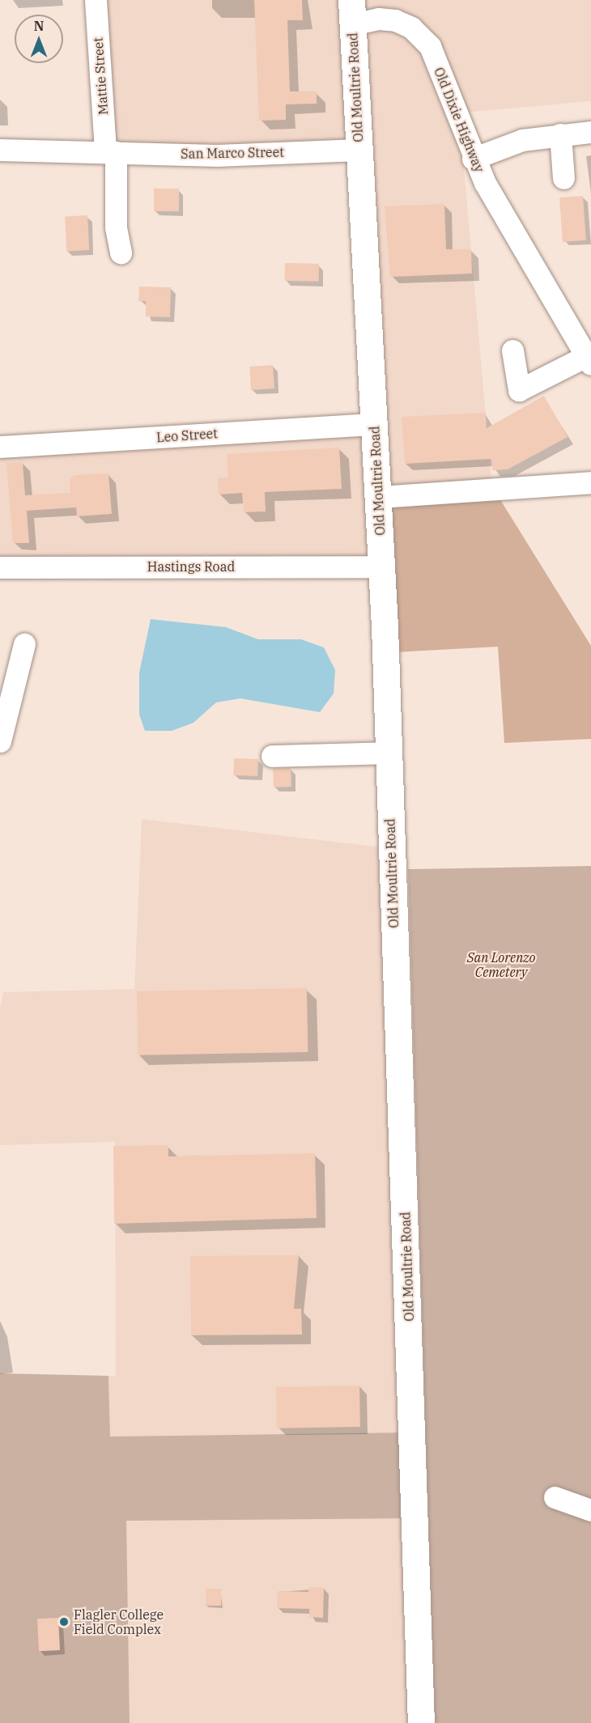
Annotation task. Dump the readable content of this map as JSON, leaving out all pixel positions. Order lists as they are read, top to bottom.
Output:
{
  "streets": {
    "main road": ["Old Moultrie Road"],
    "street": [
      "Mattie Street",
      "Old Dixie Highway",
      "San Marco Street",
      "Leo Street",
      "Hastings Road"
    ]
  },
  "crossings": [
    ["Mattie Street", "San Marco Street"],
    ["Old Moultrie Road", "Old Dixie Highway"],
    ["Old Moultrie Road", "San Marco Street"],
    ["Old Moultrie Road", "Leo Street"],
    ["Old Moultrie Road", "Hastings Road"]
  ],
  "parks": ["San Lorenzo Cemetery"],
  "places": ["Flagler College Field Complex"],
  "north": "top"
}
